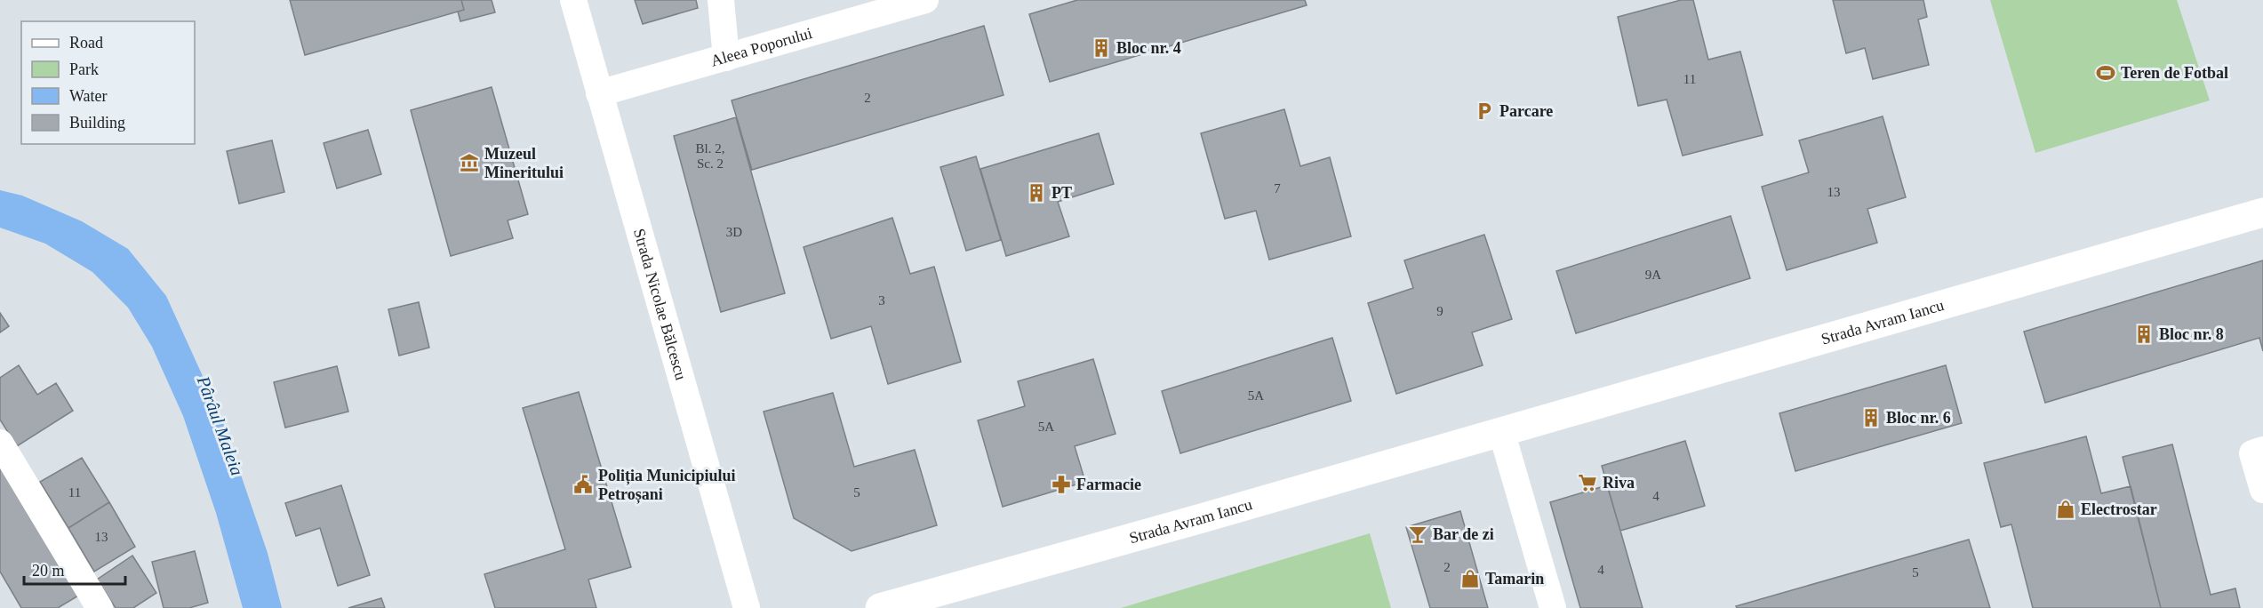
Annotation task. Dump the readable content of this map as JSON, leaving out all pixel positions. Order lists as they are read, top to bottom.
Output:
{
  "streets": {
    "street": ["Aleea Poporului", "Strada Nicolae Bălcescu", "Strada Avram Iancu"]
  },
  "crossings": [
    ["Aleea Poporului", "Strada Nicolae Bălcescu"]
  ],
  "water": ["Pârâul Maleia"],
  "places": {
    "building": [
      "Bloc nr. 4",
      "PT",
      "Bloc nr. 8",
      "Bloc nr. 6"
    ],
    "sports": ["Teren de Fotbal"],
    "parking": ["Parcare"],
    "museum": ["Muzeul Mineritului"],
    "supermarket": ["Riva"],
    "public building": ["Poliția Municipiului Petroșani"],
    "pharmacy": ["Farmacie"],
    "shop": ["Electrostar", "Tamarin"],
    "bar": ["Bar de zi"]
  },
  "house_numbers": [
    "11",
    "2",
    "Bl. 2, Sc. 2",
    "7",
    "13",
    "3D",
    "9A",
    "3",
    "9",
    "5A",
    "5A",
    "11",
    "5",
    "4",
    "13",
    "2",
    "4",
    "5"
  ],
  "legend": [
    "Road",
    "Park",
    "Water",
    "Building"
  ],
  "scale_bar": "20 m"
}
